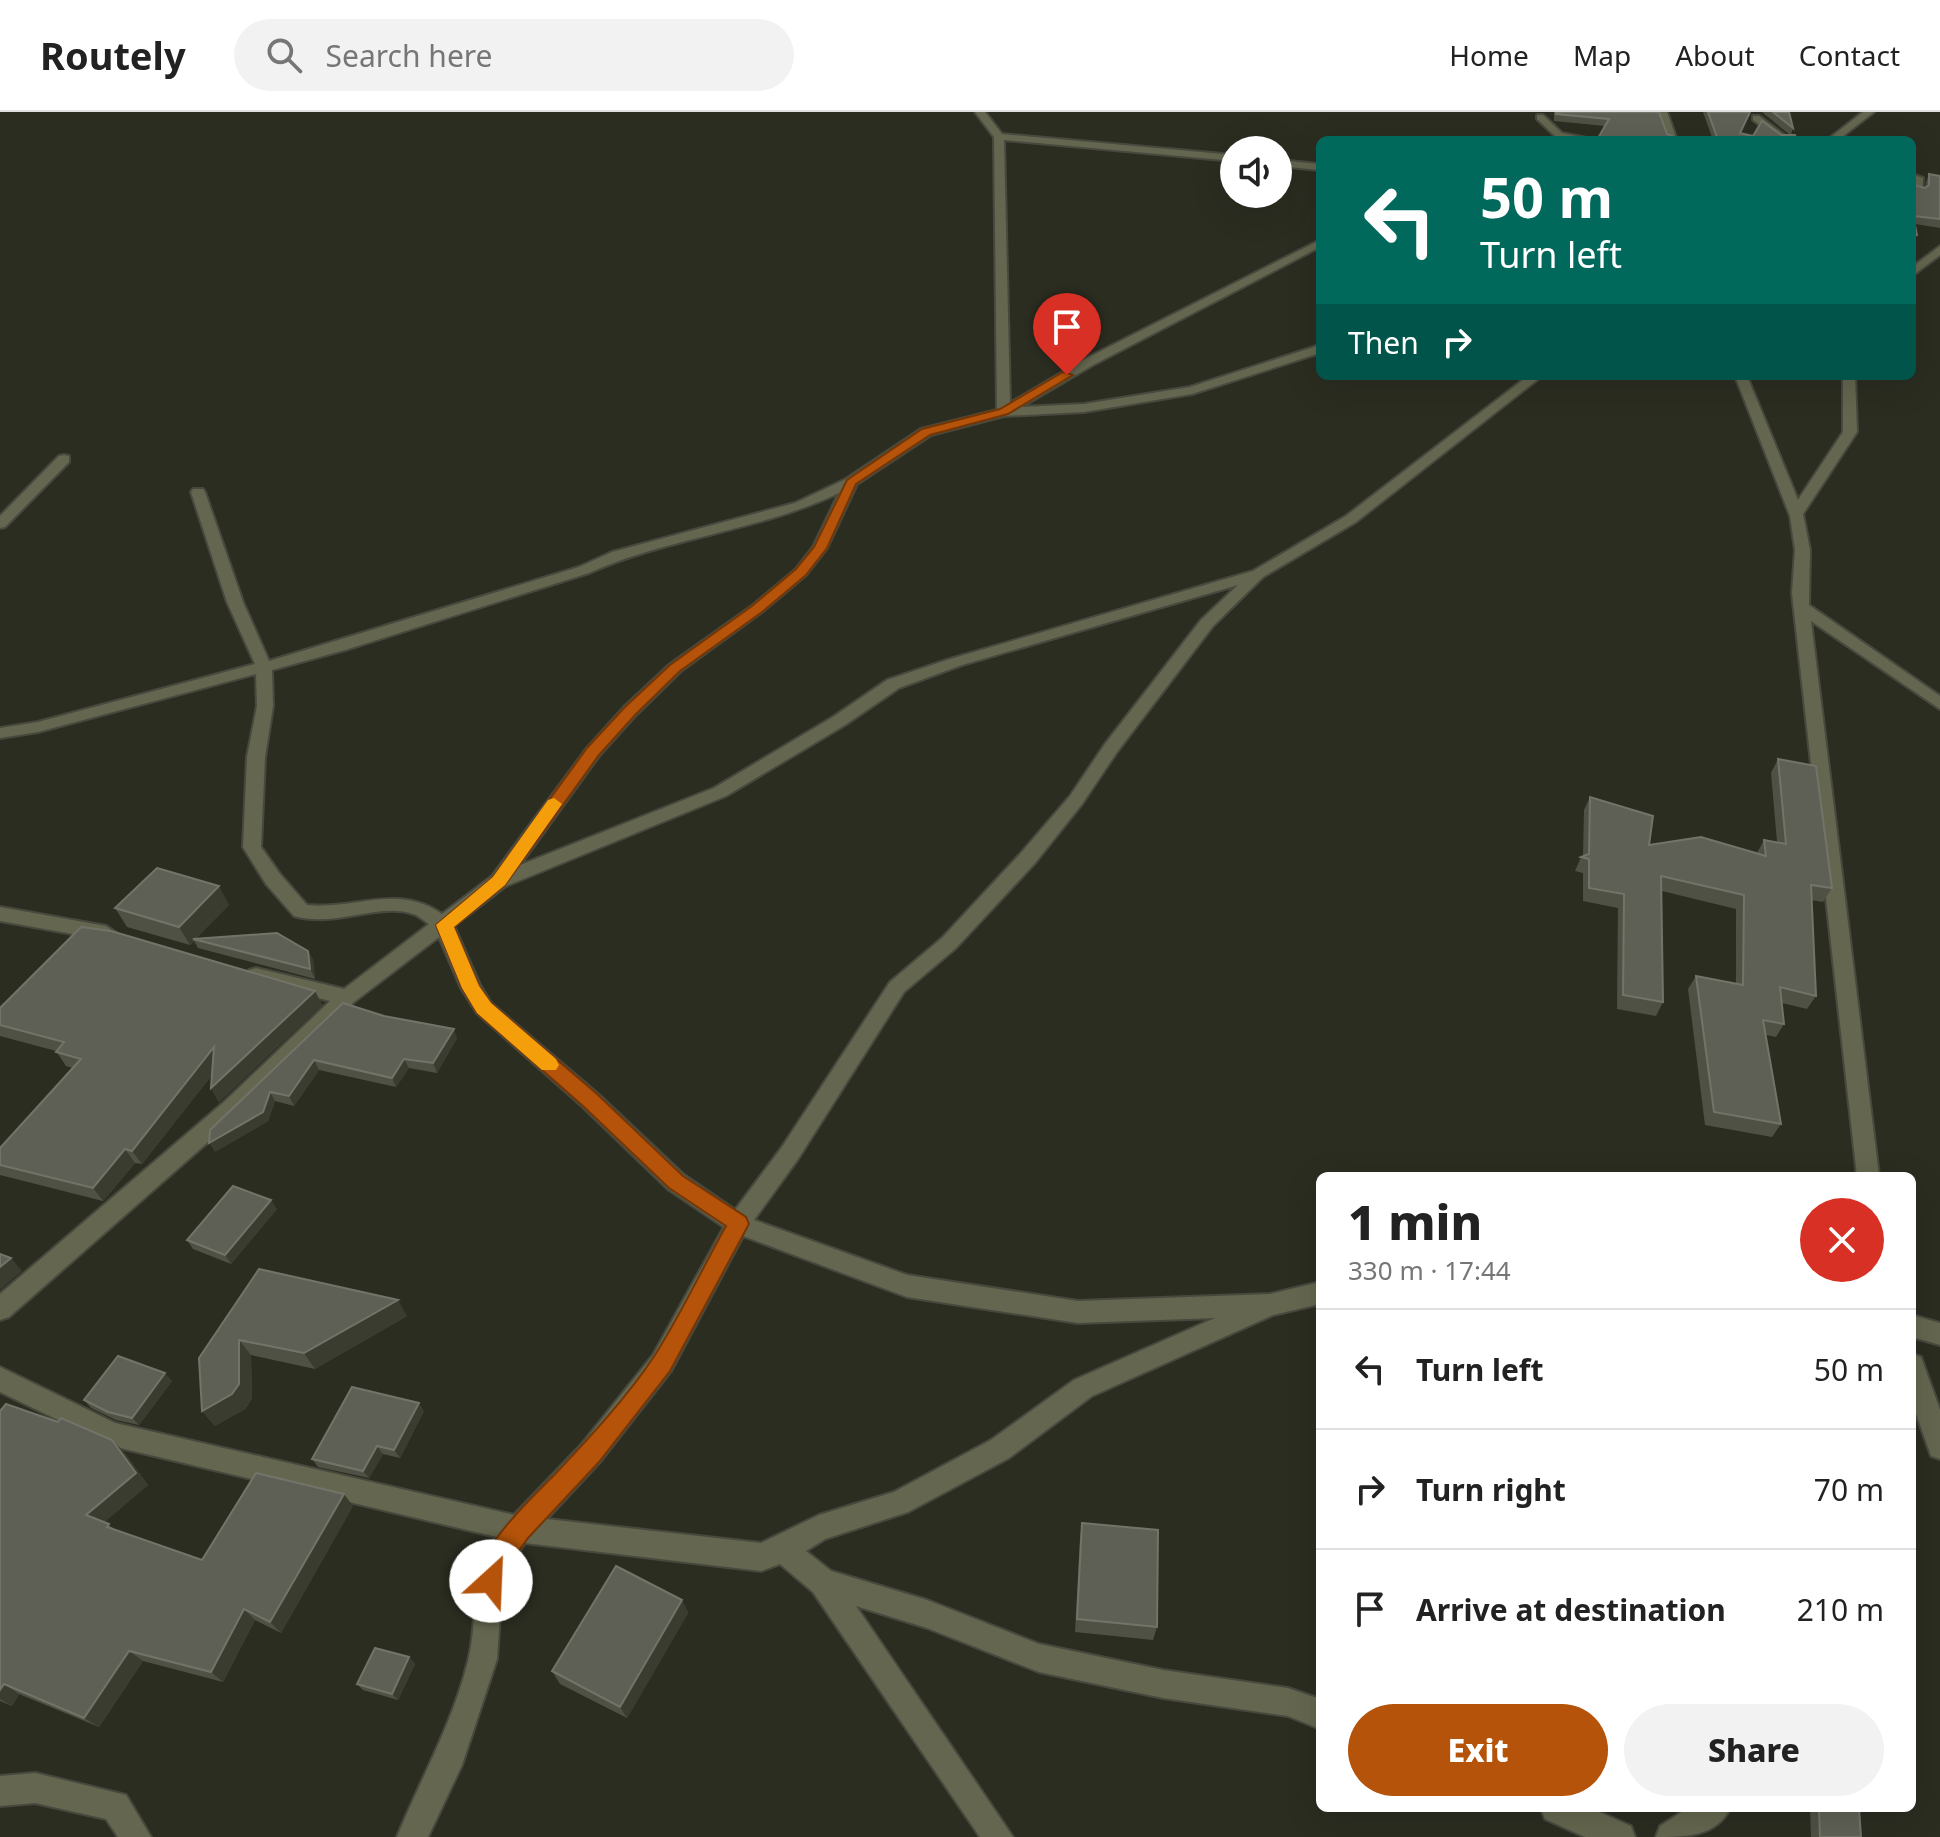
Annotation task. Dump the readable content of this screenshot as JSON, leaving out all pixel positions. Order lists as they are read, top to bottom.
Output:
{
  "page": {
    "header": "Routely",
    "search": "Search here",
    "nav": [
      "Home",
      "Map",
      "About",
      "Contact"
    ],
    "turn": ["50 m", "Turn left"],
    "then": "Then",
    "heading": ["1 min", "330 m · 17:44"],
    "list": [
      {
        "name": "Turn left",
        "value": "50 m"
      },
      {
        "name": "Turn right",
        "value": "70 m"
      },
      {
        "name": "Arrive at destination",
        "value": "210 m"
      }
    ],
    "buttons": ["Exit", "Share"]
  }
}
